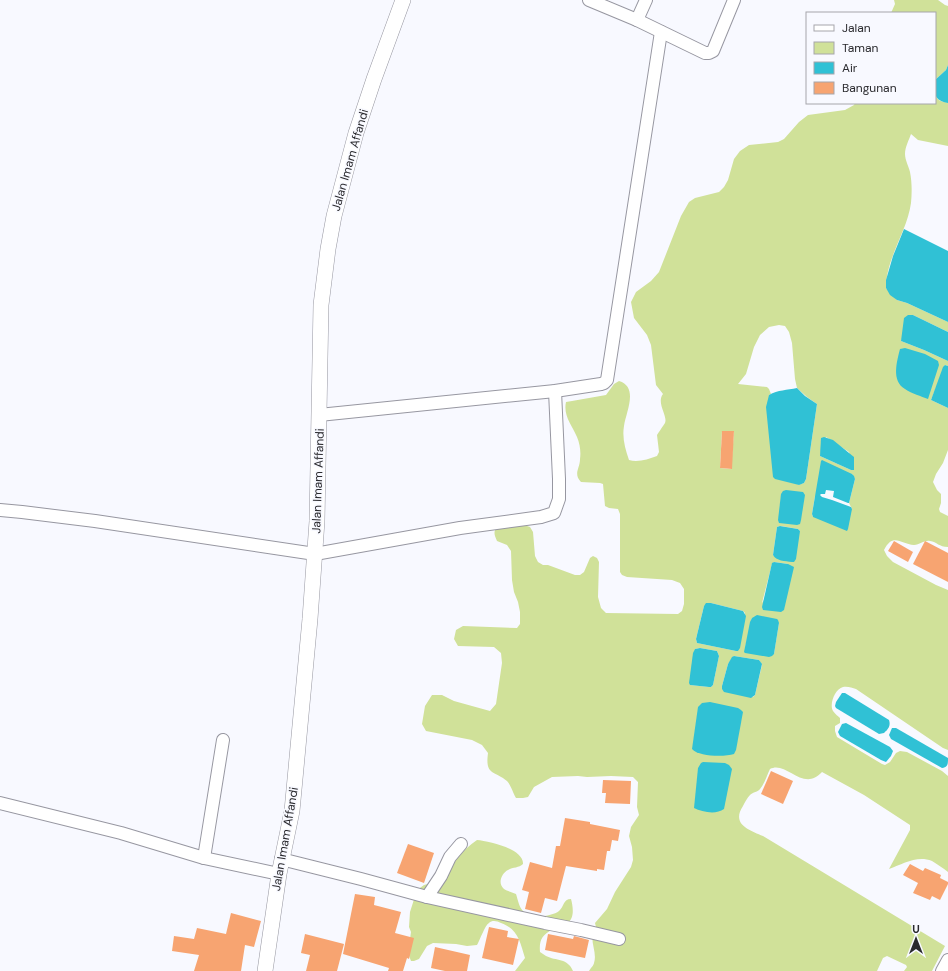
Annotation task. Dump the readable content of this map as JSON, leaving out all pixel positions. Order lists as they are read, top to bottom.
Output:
{
  "streets": {
    "street": ["Jalan Imam Affandi"]
  },
  "legend": [
    "Jalan",
    "Taman",
    "Air",
    "Bangunan"
  ],
  "north": "top"
}
